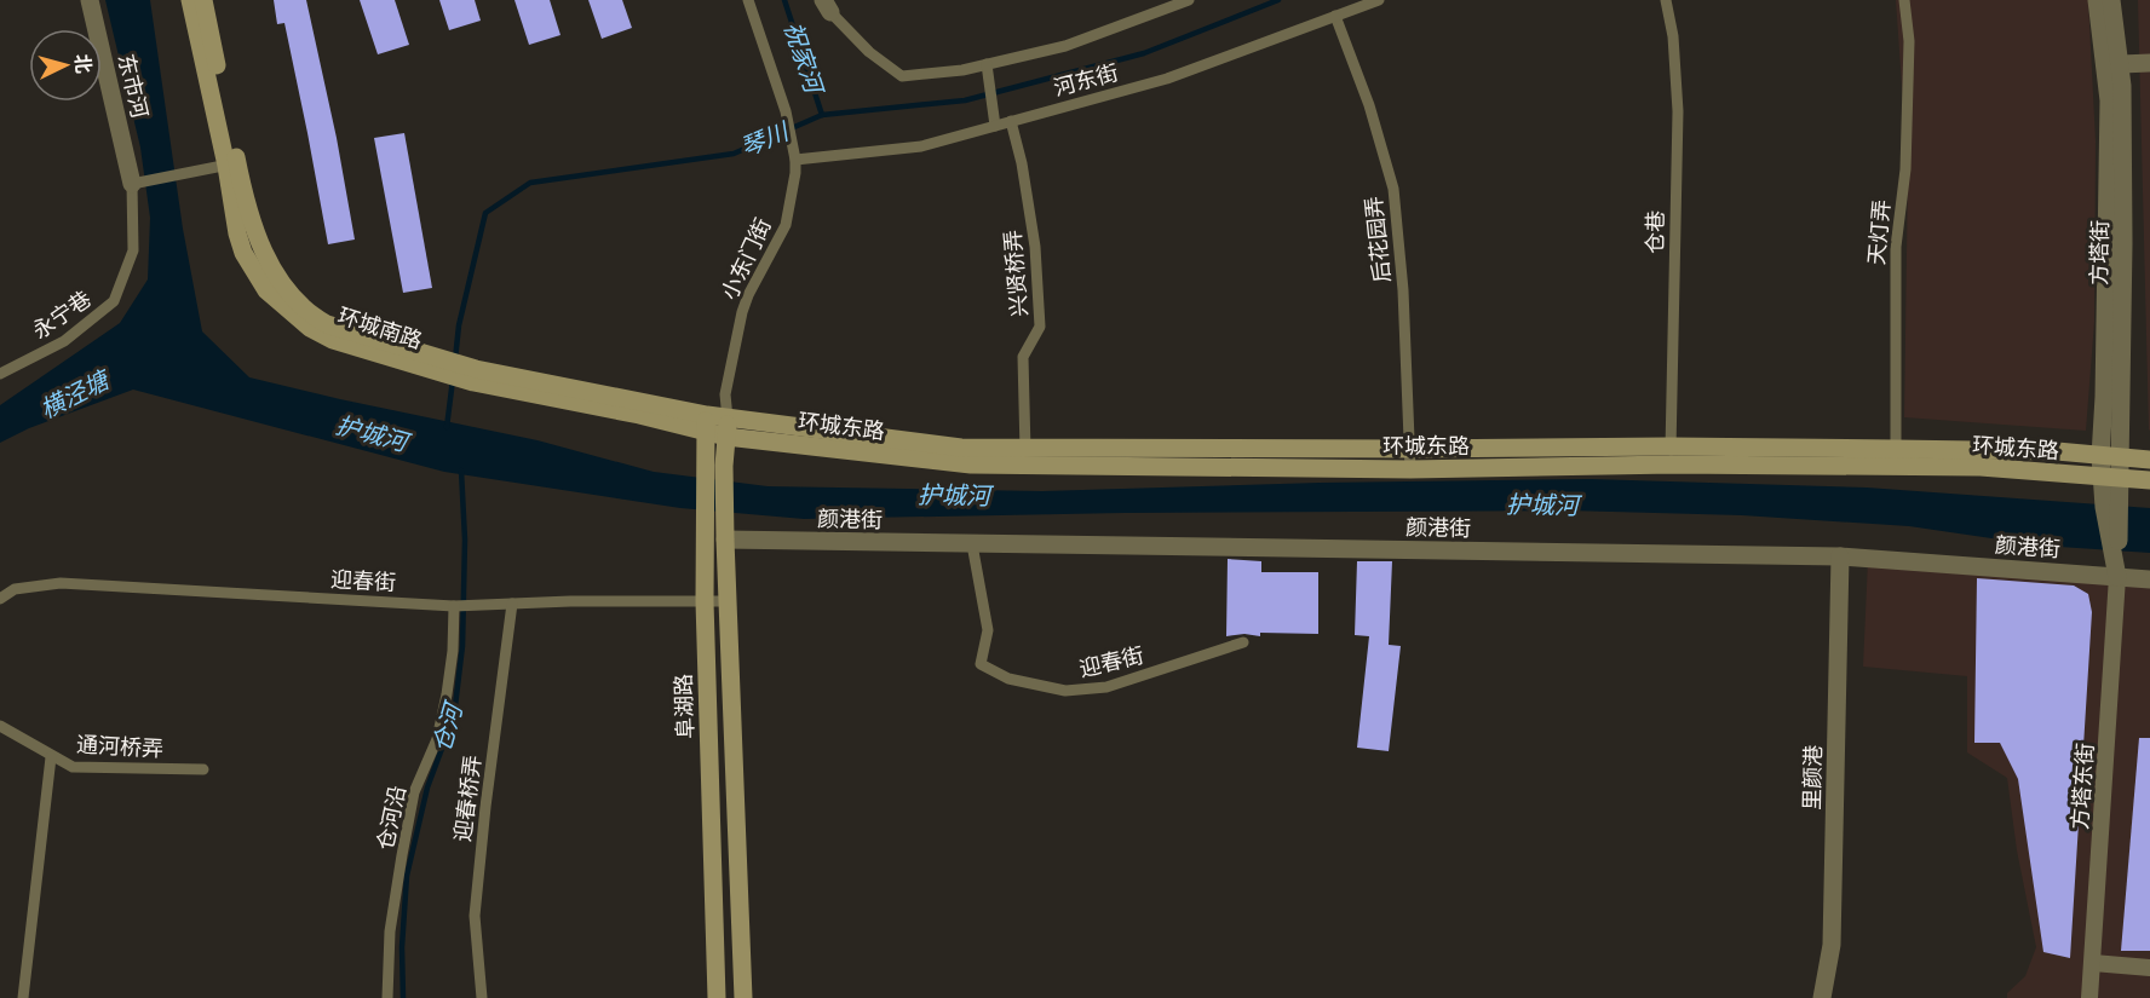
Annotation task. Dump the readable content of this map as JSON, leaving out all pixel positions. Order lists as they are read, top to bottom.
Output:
{
  "streets": {
    "main road": ["环城南路", "环城东路", "阜湖路"],
    "street": [
      "东市河",
      "方塔街",
      "颜港街",
      "里颜港",
      "方塔东街"
    ],
    "lane": [
      "河东街",
      "仓巷",
      "天灯弄",
      "后花园弄",
      "小东门街",
      "兴贤桥弄",
      "永宁巷",
      "迎春街",
      "通河桥弄",
      "迎春桥弄",
      "仓河沿"
    ]
  },
  "crossings": [
    ["河东街", "后花园弄"],
    ["河东街", "小东门街"],
    ["河东街", "兴贤桥弄"],
    ["东市河", "永宁巷"],
    ["仓巷", "环城东路"],
    ["天灯弄", "环城东路"],
    ["后花园弄", "环城东路"],
    ["方塔街", "环城东路"],
    ["方塔街", "颜港街"],
    ["方塔街", "方塔东街"],
    ["小东门街", "环城东路"],
    ["兴贤桥弄", "环城东路"],
    ["环城南路", "环城东路"],
    ["环城南路", "阜湖路"],
    ["环城东路", "阜湖路"],
    ["颜港街", "迎春街"],
    ["颜港街", "里颜港"],
    ["颜港街", "方塔东街"],
    ["迎春街", "阜湖路"],
    ["迎春街", "迎春桥弄"],
    ["迎春街", "仓河沿"]
  ],
  "water": [
    "祝家河",
    "琴川",
    "横泾塘",
    "护城河",
    "仓河"
  ],
  "north": "right"
}
